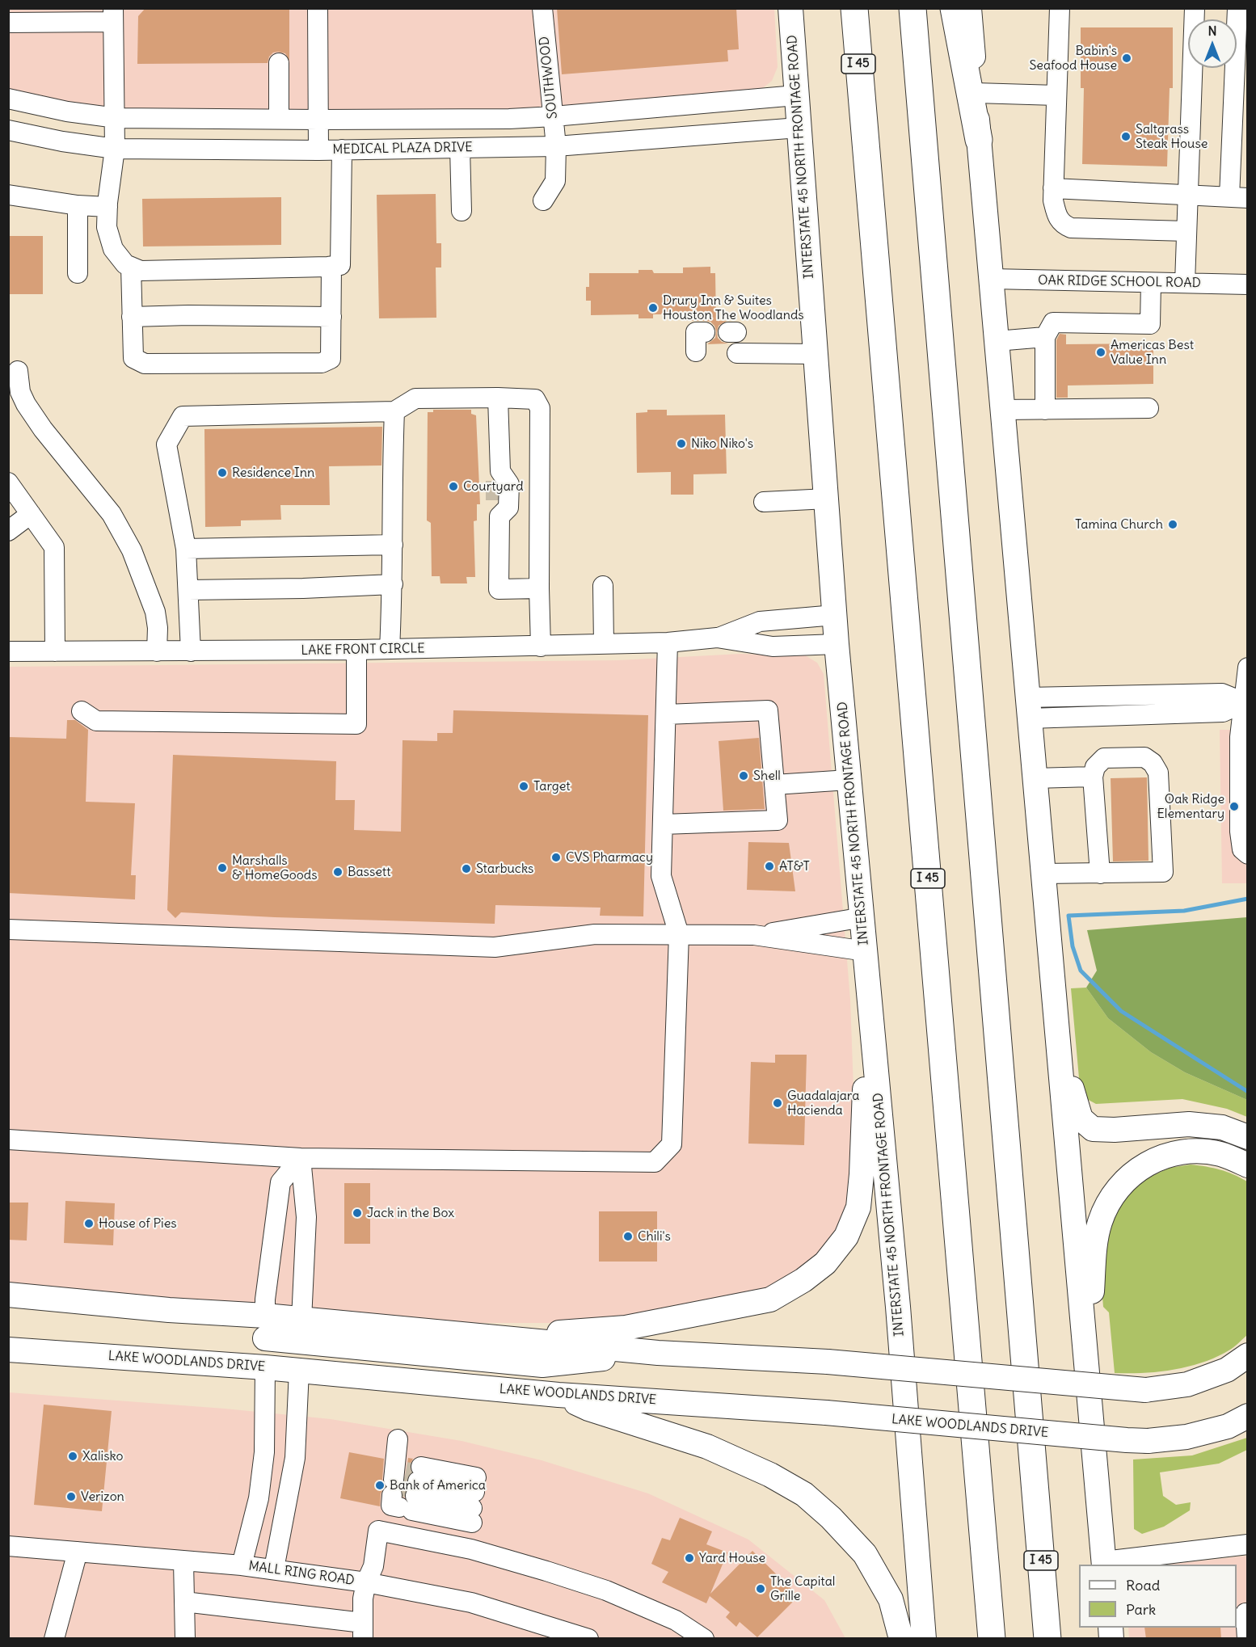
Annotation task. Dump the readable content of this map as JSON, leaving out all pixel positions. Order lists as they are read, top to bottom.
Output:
{
  "streets": {
    "highway": ["I 45"],
    "main road": ["INTERSTATE 45 NORTH FRONTAGE ROAD", "LAKE WOODLANDS DRIVE"],
    "street": [
      "SOUTHWOOD",
      "MEDICAL PLAZA DRIVE",
      "OAK RIDGE SCHOOL ROAD",
      "LAKE FRONT CIRCLE",
      "MALL RING ROAD"
    ]
  },
  "crossings": [
    ["SOUTHWOOD", "MEDICAL PLAZA DRIVE"],
    ["MEDICAL PLAZA DRIVE", "INTERSTATE 45 NORTH FRONTAGE ROAD"],
    ["INTERSTATE 45 NORTH FRONTAGE ROAD", "LAKE FRONT CIRCLE"]
  ],
  "places": [
    "Babin's Seafood House",
    "Saltgrass Steak House",
    "Drury Inn & Suites Houston The Woodlands",
    "Americas Best Value Inn",
    "Niko Niko's",
    "Residence Inn",
    "Courtyard",
    "Tamina Church",
    "Shell",
    "Target",
    "Oak Ridge Elementary",
    "CVS Pharmacy",
    "AT&T",
    "Marshalls & HomeGoods",
    "Starbucks",
    "Bassett",
    "Guadalajara Hacienda",
    "Jack in the Box",
    "House of Pies",
    "Chili's",
    "Xalisko",
    "Bank of America",
    "Verizon",
    "Yard House",
    "The Capital Grille"
  ],
  "legend": ["Road", "Park"],
  "north": "top"
}
